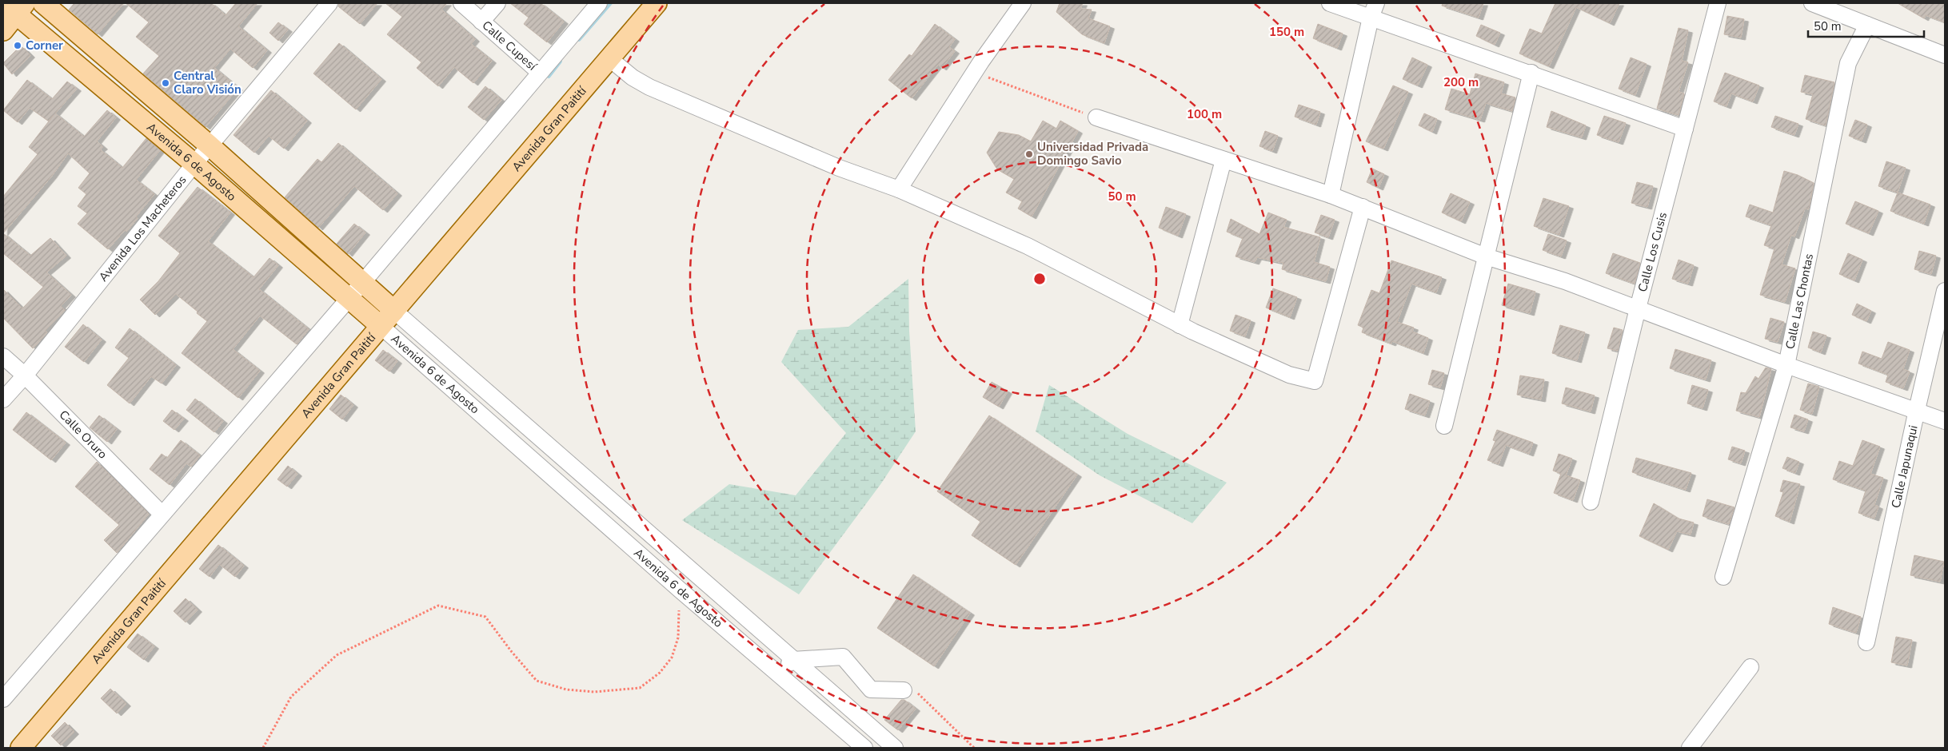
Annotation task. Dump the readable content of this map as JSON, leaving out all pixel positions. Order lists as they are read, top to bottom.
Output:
{
  "streets": {
    "main road": ["Avenida Gran Paitití", "Avenida 6 de Agosto"],
    "street": [
      "Calle Cupesí",
      "Avenida Los Macheteros",
      "Calle Los Cusis",
      "Calle Las Chontas",
      "Calle Oruro",
      "Calle Japunaqui"
    ]
  },
  "crossings": [
    ["Avenida Gran Paitití", "Avenida 6 de Agosto"],
    ["Avenida 6 de Agosto", "Avenida Los Macheteros"],
    ["Avenida Los Macheteros", "Calle Oruro"]
  ],
  "places": ["Corner", "Central Claro Visión", "Universidad Privada Domingo Savio"],
  "scale_bar": "50 m",
  "rings": [
    "150 m",
    "200 m",
    "100 m",
    "50 m"
  ]
}
